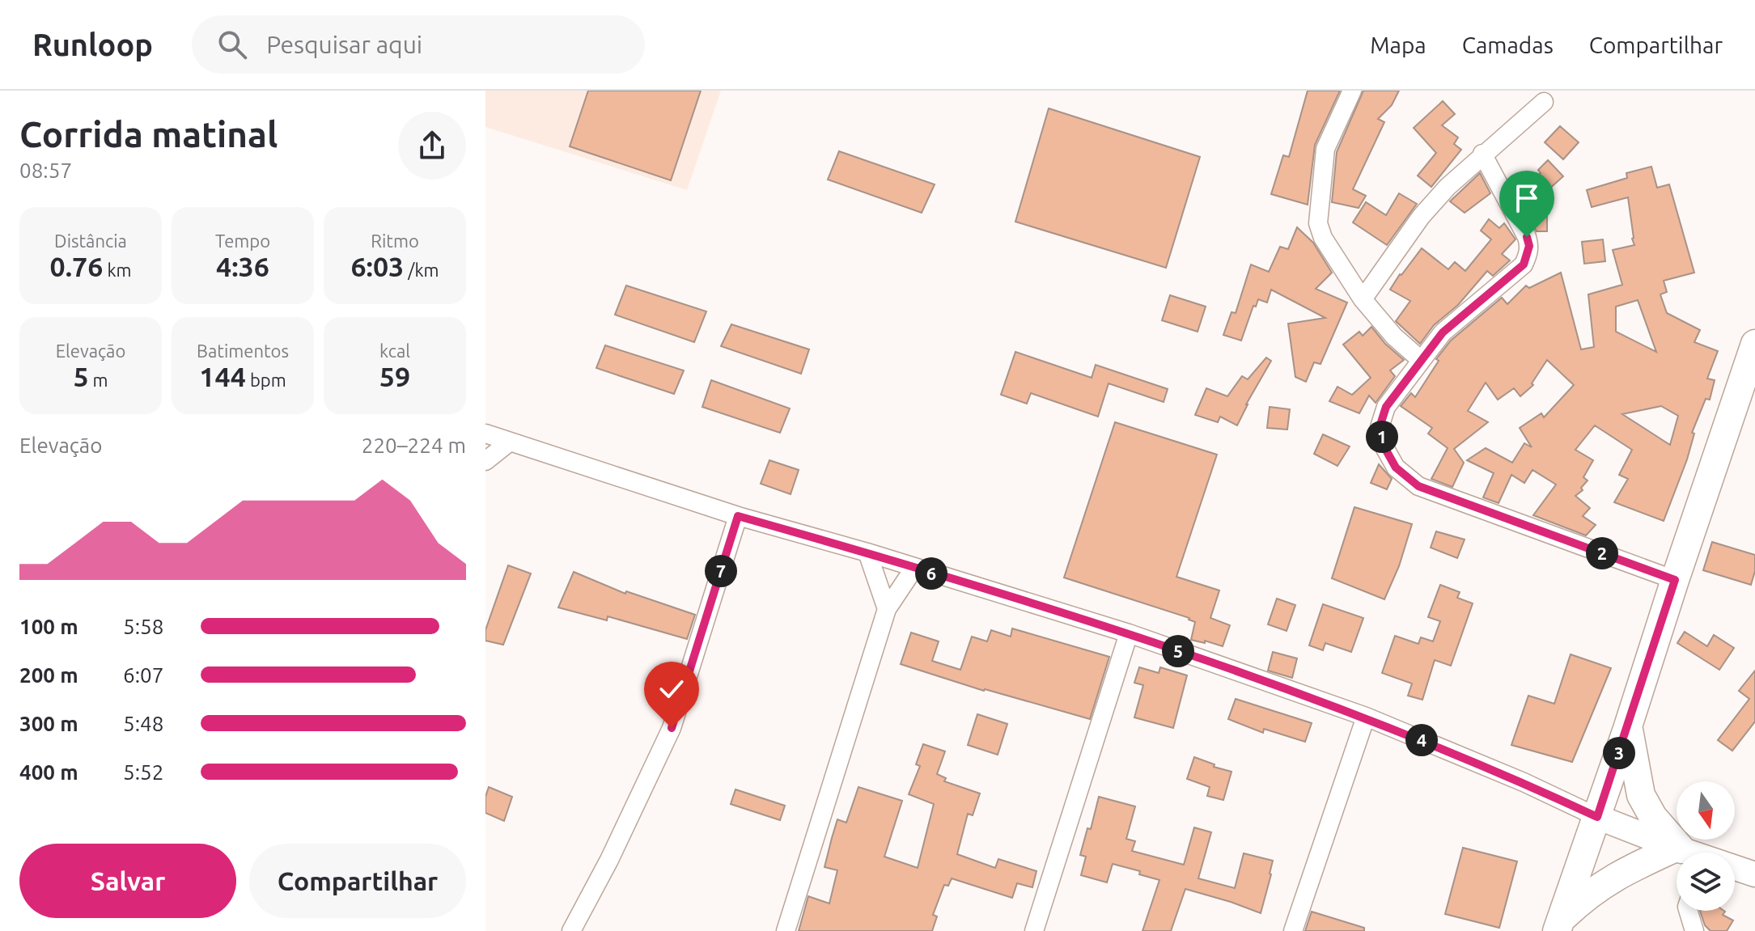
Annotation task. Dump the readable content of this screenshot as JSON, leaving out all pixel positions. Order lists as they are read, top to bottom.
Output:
{
  "north": "bottom",
  "page": {
    "header": "Runloop",
    "search": "Pesquisar aqui",
    "nav": ["Mapa", "Camadas", "Compartilhar"],
    "heading": ["Corrida matinal", "08:57"],
    "stats": [
      ["Distância", "0.76 km"],
      ["Tempo", "4:36"],
      ["Ritmo", "6:03 /km"],
      ["Elevação", "5 m"],
      ["Batimentos", "144 bpm"],
      ["kcal", "59"]
    ],
    "chart": ["Elevação", "220–224 m"],
    "pins": [
      "1",
      "2",
      "7",
      "6",
      "5",
      "4",
      "3"
    ],
    "list": [
      {
        "name": "100 m",
        "note": "5:58"
      },
      {
        "name": "200 m",
        "note": "6:07"
      },
      {
        "name": "300 m",
        "note": "5:48"
      },
      {
        "name": "400 m",
        "note": "5:52"
      }
    ],
    "buttons": ["Salvar", "Compartilhar"]
  }
}
